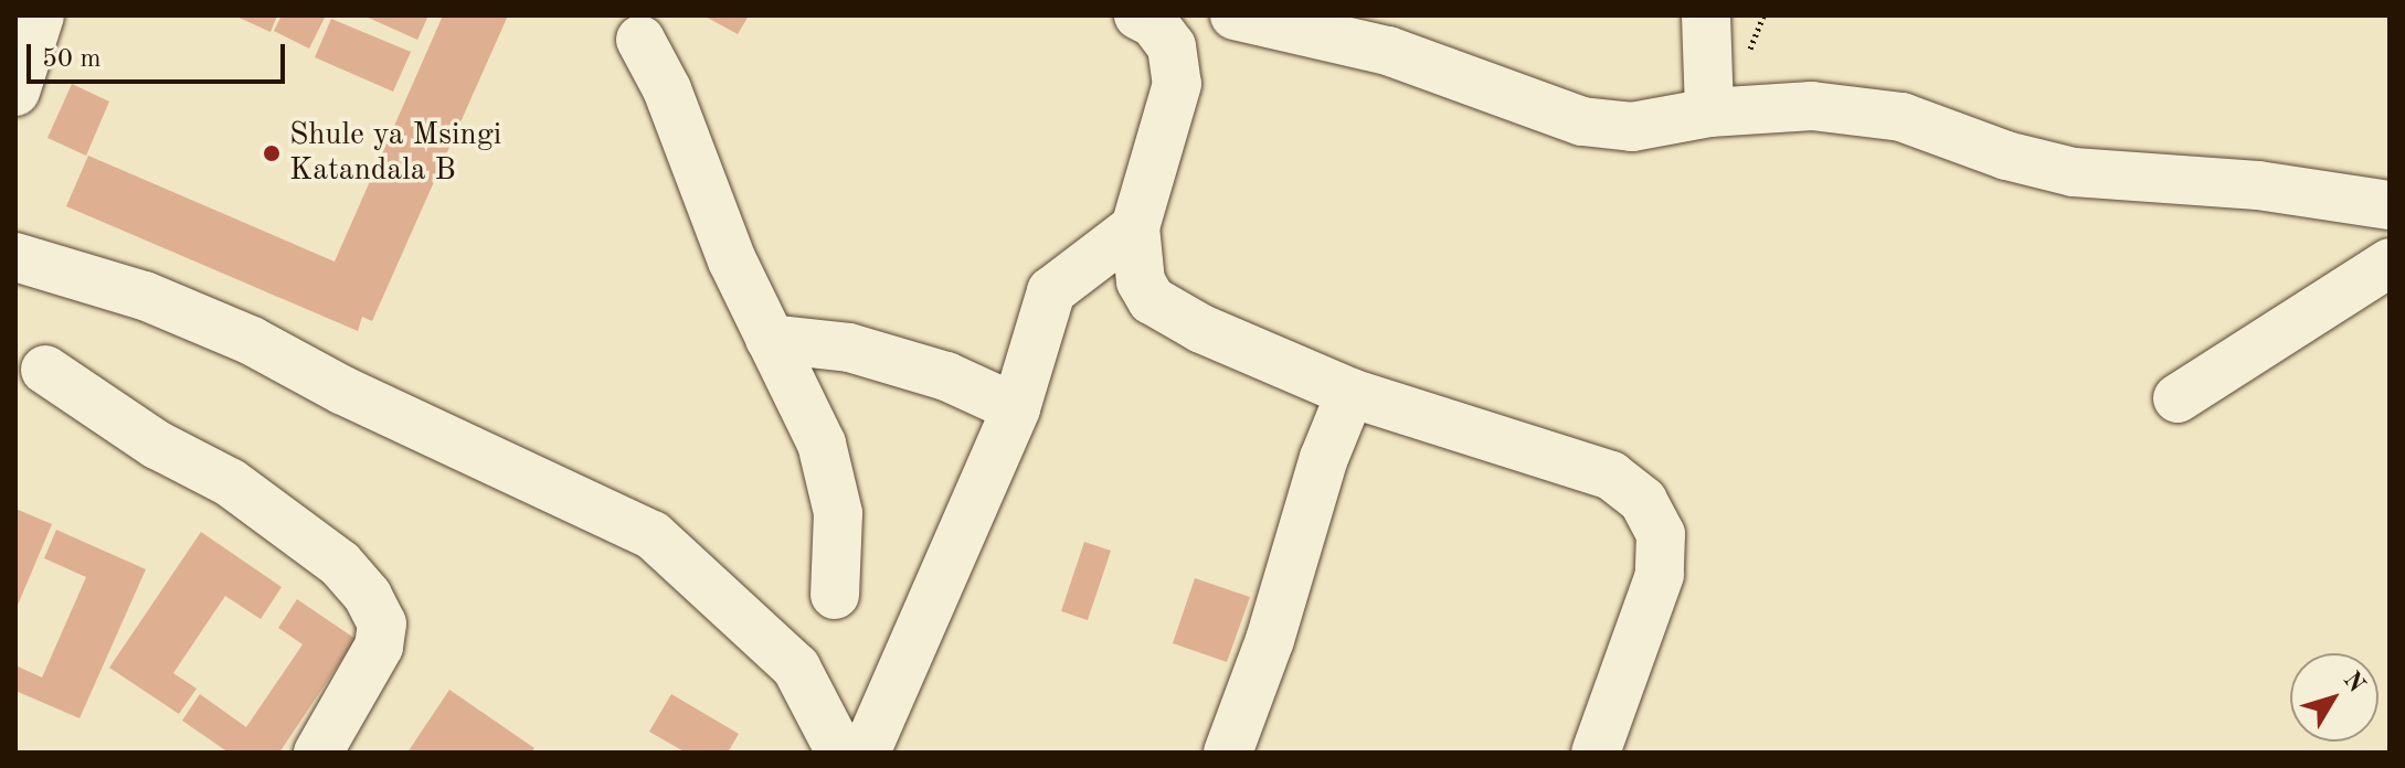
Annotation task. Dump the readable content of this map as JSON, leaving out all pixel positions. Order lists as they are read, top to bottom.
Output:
{
  "places": ["Shule ya Msingi Katandala B"],
  "scale_bar": "50 m",
  "north": "top right"
}
